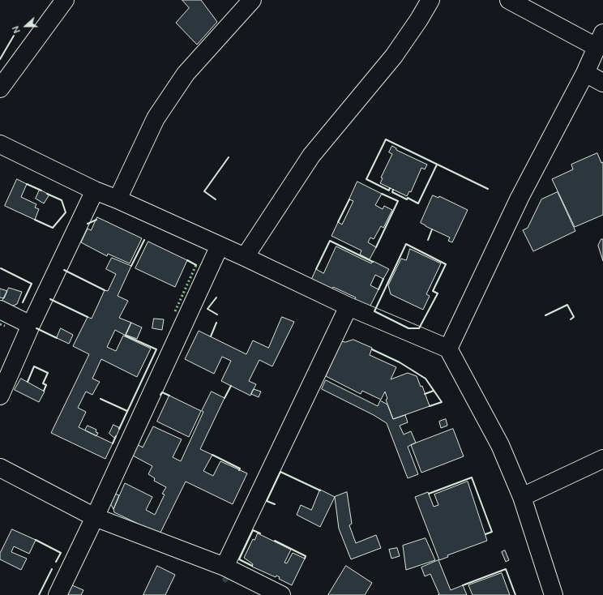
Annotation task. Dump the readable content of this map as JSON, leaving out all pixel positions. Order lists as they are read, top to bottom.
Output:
{
  "north": "left"
}
